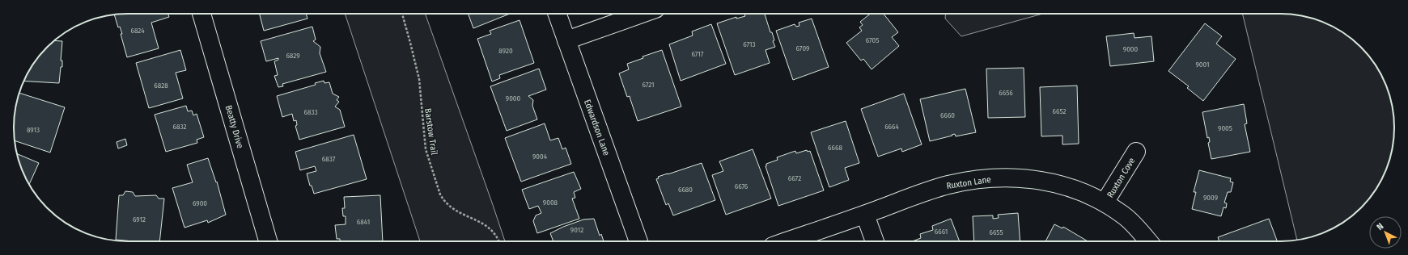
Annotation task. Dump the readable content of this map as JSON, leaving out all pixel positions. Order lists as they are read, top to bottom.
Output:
{
  "streets": {
    "street": [
      "Beatty Drive",
      "Edwardson Lane",
      "Ruxton Cove",
      "Ruxton Lane"
    ],
    "path": ["Barstow Trail"]
  },
  "crossings": [
    ["Ruxton Cove", "Ruxton Lane"]
  ],
  "house_numbers": [
    "6824",
    "6705",
    "6713",
    "6709",
    "9000",
    "8920",
    "6717",
    "6829",
    "9001",
    "6721",
    "6828",
    "6656",
    "9000",
    "6652",
    "6833",
    "6660",
    "6832",
    "6664",
    "9005",
    "8913",
    "6668",
    "9004",
    "6837",
    "6672",
    "6676",
    "6680",
    "9009",
    "9008",
    "6900",
    "6912",
    "6841",
    "9012",
    "6661",
    "6655"
  ],
  "north": "top left"
}
